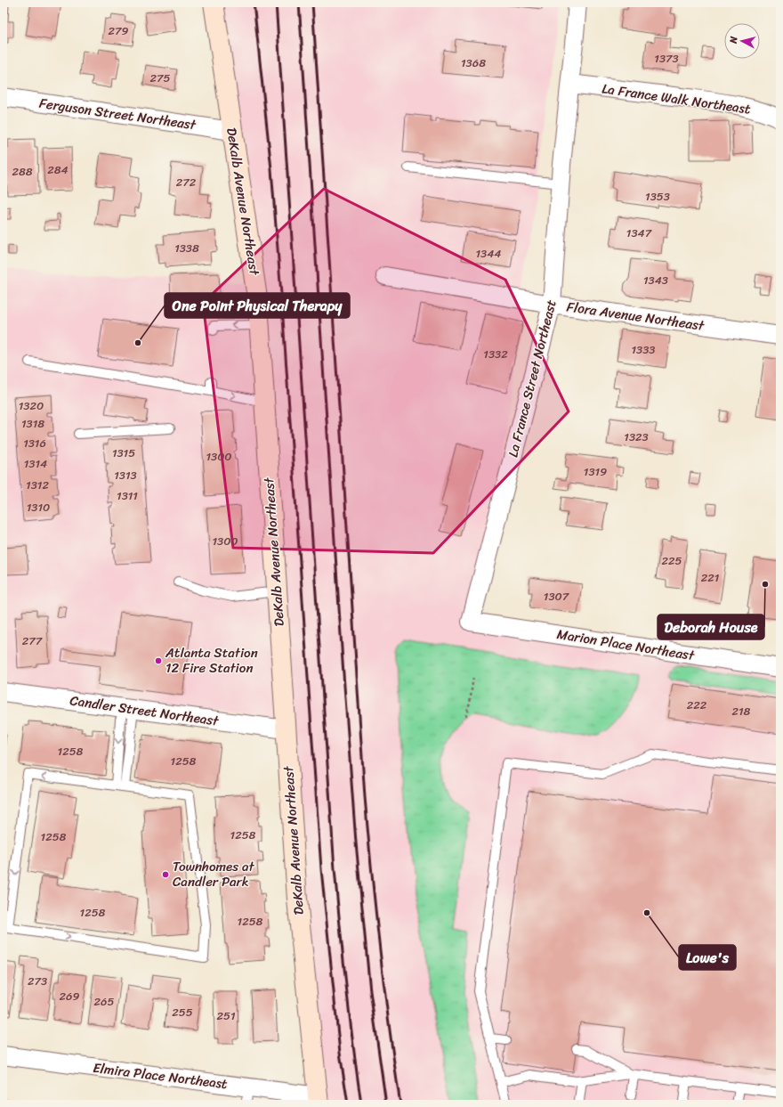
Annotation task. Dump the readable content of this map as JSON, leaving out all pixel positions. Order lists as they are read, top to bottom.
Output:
{
  "streets": {
    "main road": ["DeKalb Avenue Northeast"],
    "street": [
      "La France Walk Northeast",
      "Ferguson Street Northeast",
      "Flora Avenue Northeast",
      "La France Street Northeast",
      "Marion Place Northeast",
      "Candler Street Northeast",
      "Elmira Place Northeast"
    ]
  },
  "crossings": [
    ["La France Walk Northeast", "La France Street Northeast"],
    ["Ferguson Street Northeast", "DeKalb Avenue Northeast"],
    ["DeKalb Avenue Northeast", "Candler Street Northeast"],
    ["DeKalb Avenue Northeast", "Elmira Place Northeast"],
    ["Flora Avenue Northeast", "La France Street Northeast"],
    ["La France Street Northeast", "Marion Place Northeast"]
  ],
  "places": [
    "One Point Physical Therapy",
    "Deborah House",
    "Atlanta Station 12 Fire Station",
    "Townhomes at Candler Park",
    "Lowe's"
  ],
  "house_numbers": [
    "279",
    "1373",
    "1368",
    "275",
    "284",
    "288",
    "272",
    "1353",
    "1347",
    "1338",
    "1344",
    "1343",
    "1333",
    "1332",
    "1320",
    "1318",
    "1323",
    "1316",
    "1315",
    "1300",
    "1314",
    "1319",
    "1313",
    "1312",
    "1311",
    "1310",
    "1300",
    "225",
    "221",
    "1307",
    "277",
    "222",
    "218",
    "1258",
    "1258",
    "1258",
    "1258",
    "1258",
    "1258",
    "273",
    "269",
    "265",
    "255",
    "251"
  ],
  "north": "left"
}
